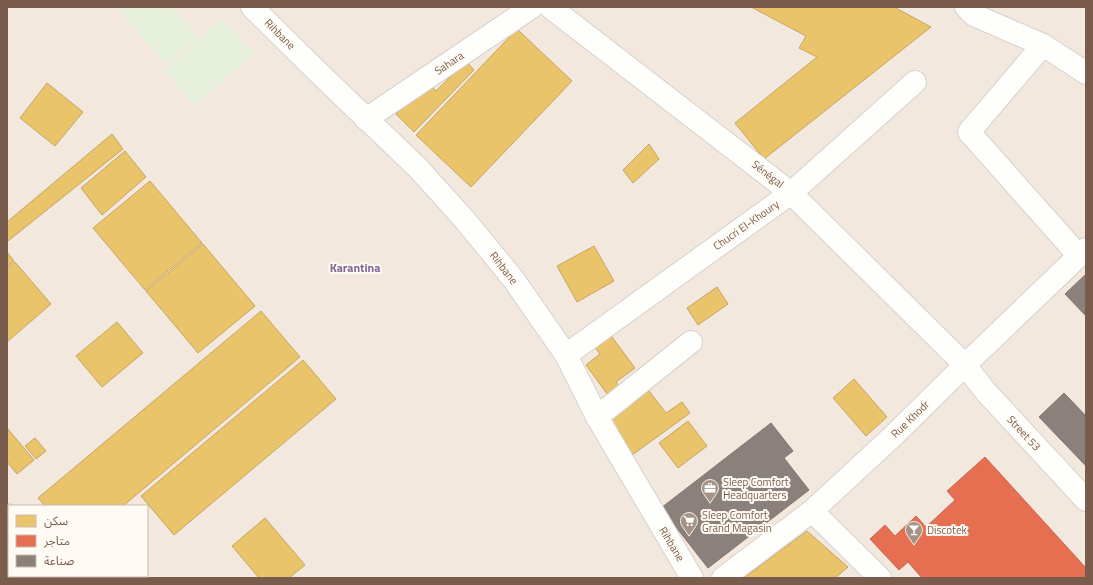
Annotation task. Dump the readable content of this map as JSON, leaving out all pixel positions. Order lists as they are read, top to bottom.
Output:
{
  "streets": {
    "street": [
      "Rihbane",
      "Sahara",
      "Sénégal",
      "Chucri El-Khoury",
      "Rue Khodr",
      "Street 53"
    ]
  },
  "crossings": [
    ["Rihbane", "Sahara"],
    ["Rihbane", "Chucri El-Khoury"],
    ["Sénégal", "Chucri El-Khoury"],
    ["Sénégal", "Rue Khodr"],
    ["Sénégal", "Street 53"],
    ["Rue Khodr", "Street 53"]
  ],
  "districts": ["Karantina"],
  "places": {
    "office": ["Sleep Comfort Headquarters"],
    "supermarket": ["Sleep Comfort Grand Magasin"],
    "bar": ["Discotek"]
  },
  "legend": ["سكن", "متاجر", "صناعة"]
}
